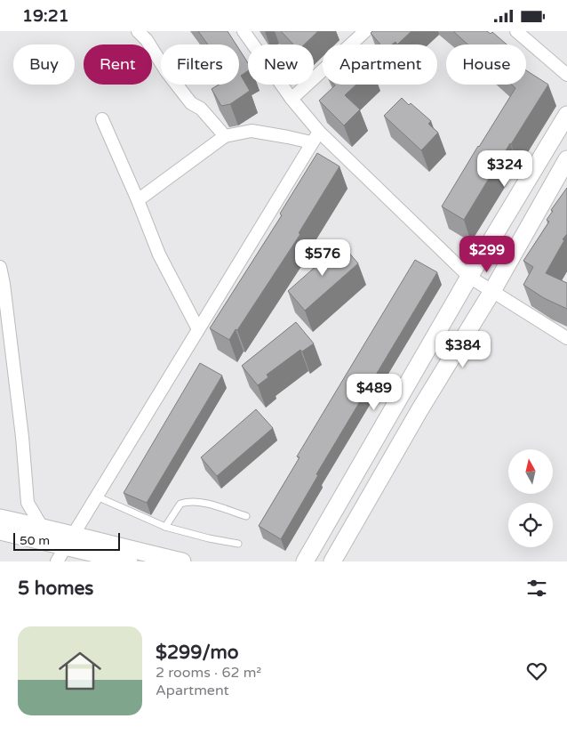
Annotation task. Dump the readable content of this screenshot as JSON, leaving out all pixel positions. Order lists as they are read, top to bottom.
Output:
{
  "scale_bar": "50 m",
  "north": "top",
  "page": {
    "status": "19:21",
    "chip": [
      "Buy",
      "Rent",
      "Filters",
      "New",
      "Apartment",
      "House"
    ],
    "price": [
      "$324",
      "$299",
      "$576",
      "$384",
      "$489"
    ],
    "scale": "50 m",
    "heading": "5 homes",
    "list": [
      {
        "name": "$299/mo",
        "note": "2 rooms · 62 m² · Apartment"
      }
    ]
  }
}
